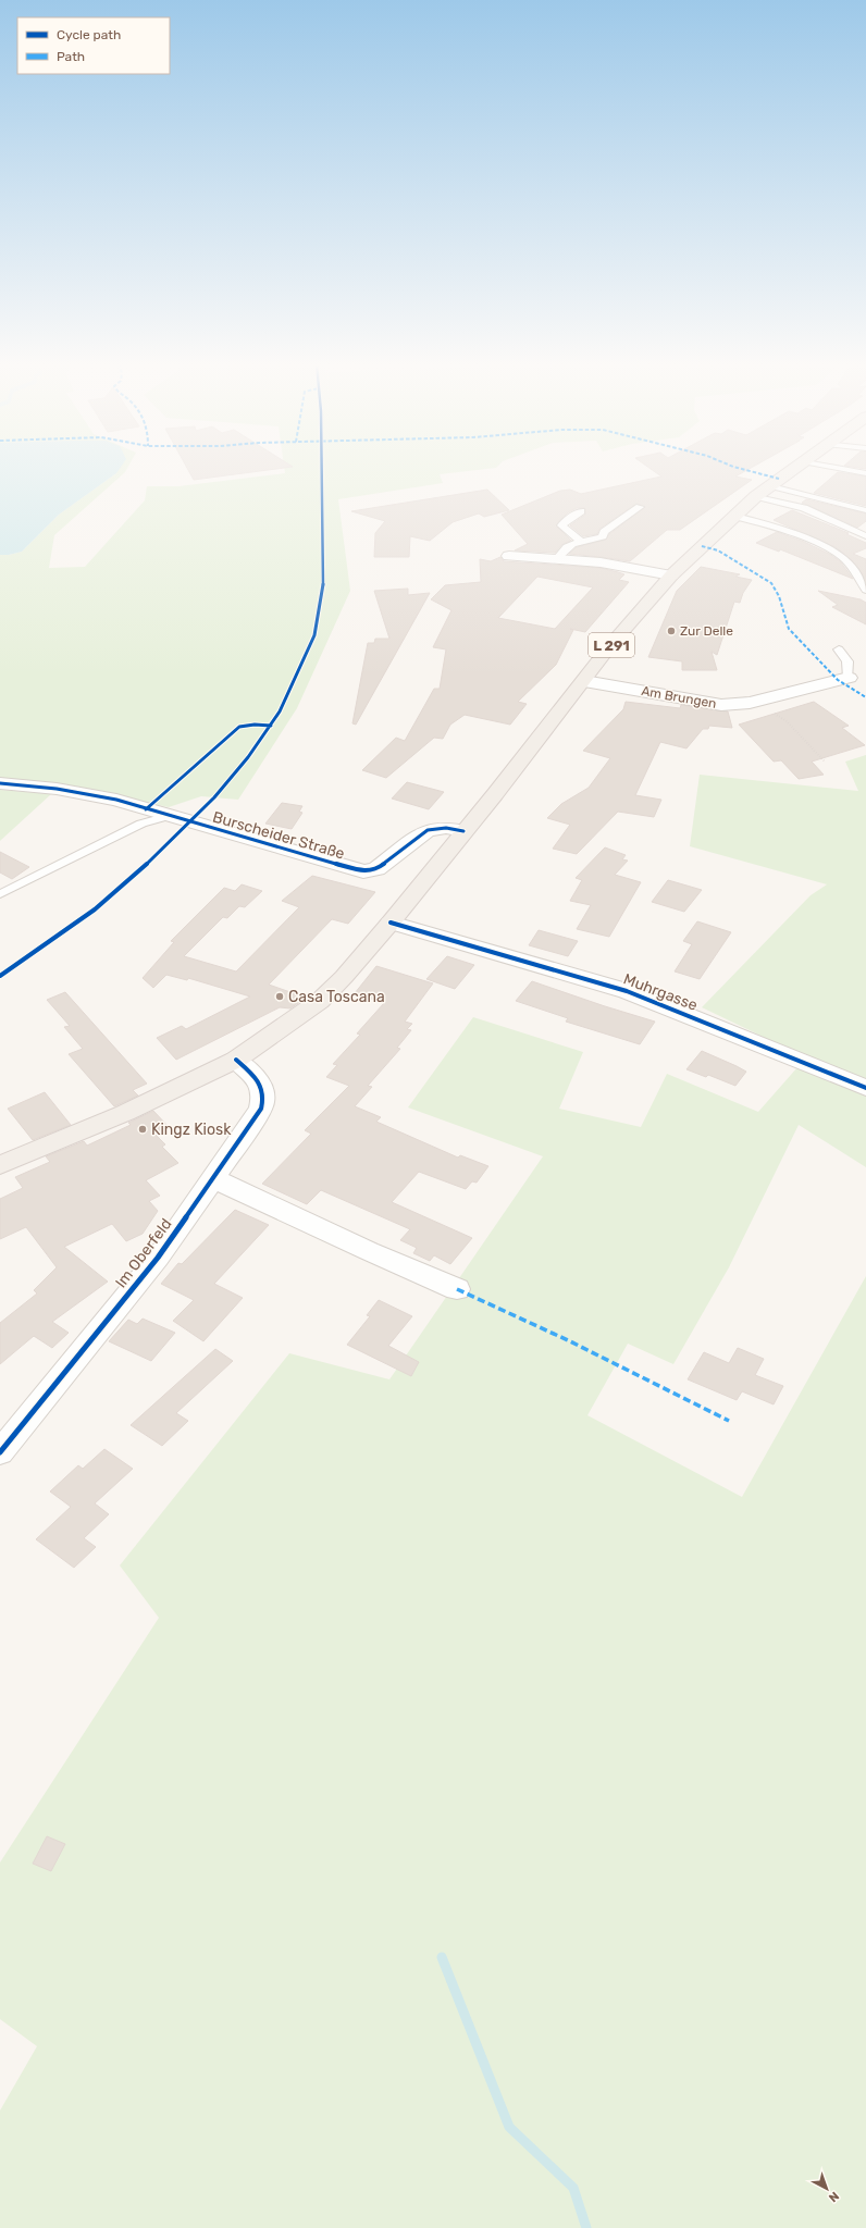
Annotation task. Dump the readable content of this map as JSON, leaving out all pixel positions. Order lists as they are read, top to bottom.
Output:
{
  "streets": {
    "main road": ["L 291"],
    "street": [
      "Am Brungen",
      "Burscheider Straße",
      "Muhrgasse",
      "Im Oberfeld"
    ]
  },
  "crossings": [
    ["L 291", "Am Brungen"],
    ["L 291", "Burscheider Straße"],
    ["L 291", "Muhrgasse"],
    ["L 291", "Im Oberfeld"]
  ],
  "places": ["Zur Delle", "Casa Toscana", "Kingz Kiosk"],
  "legend": ["Cycle path", "Path"],
  "north": "bottom right"
}
